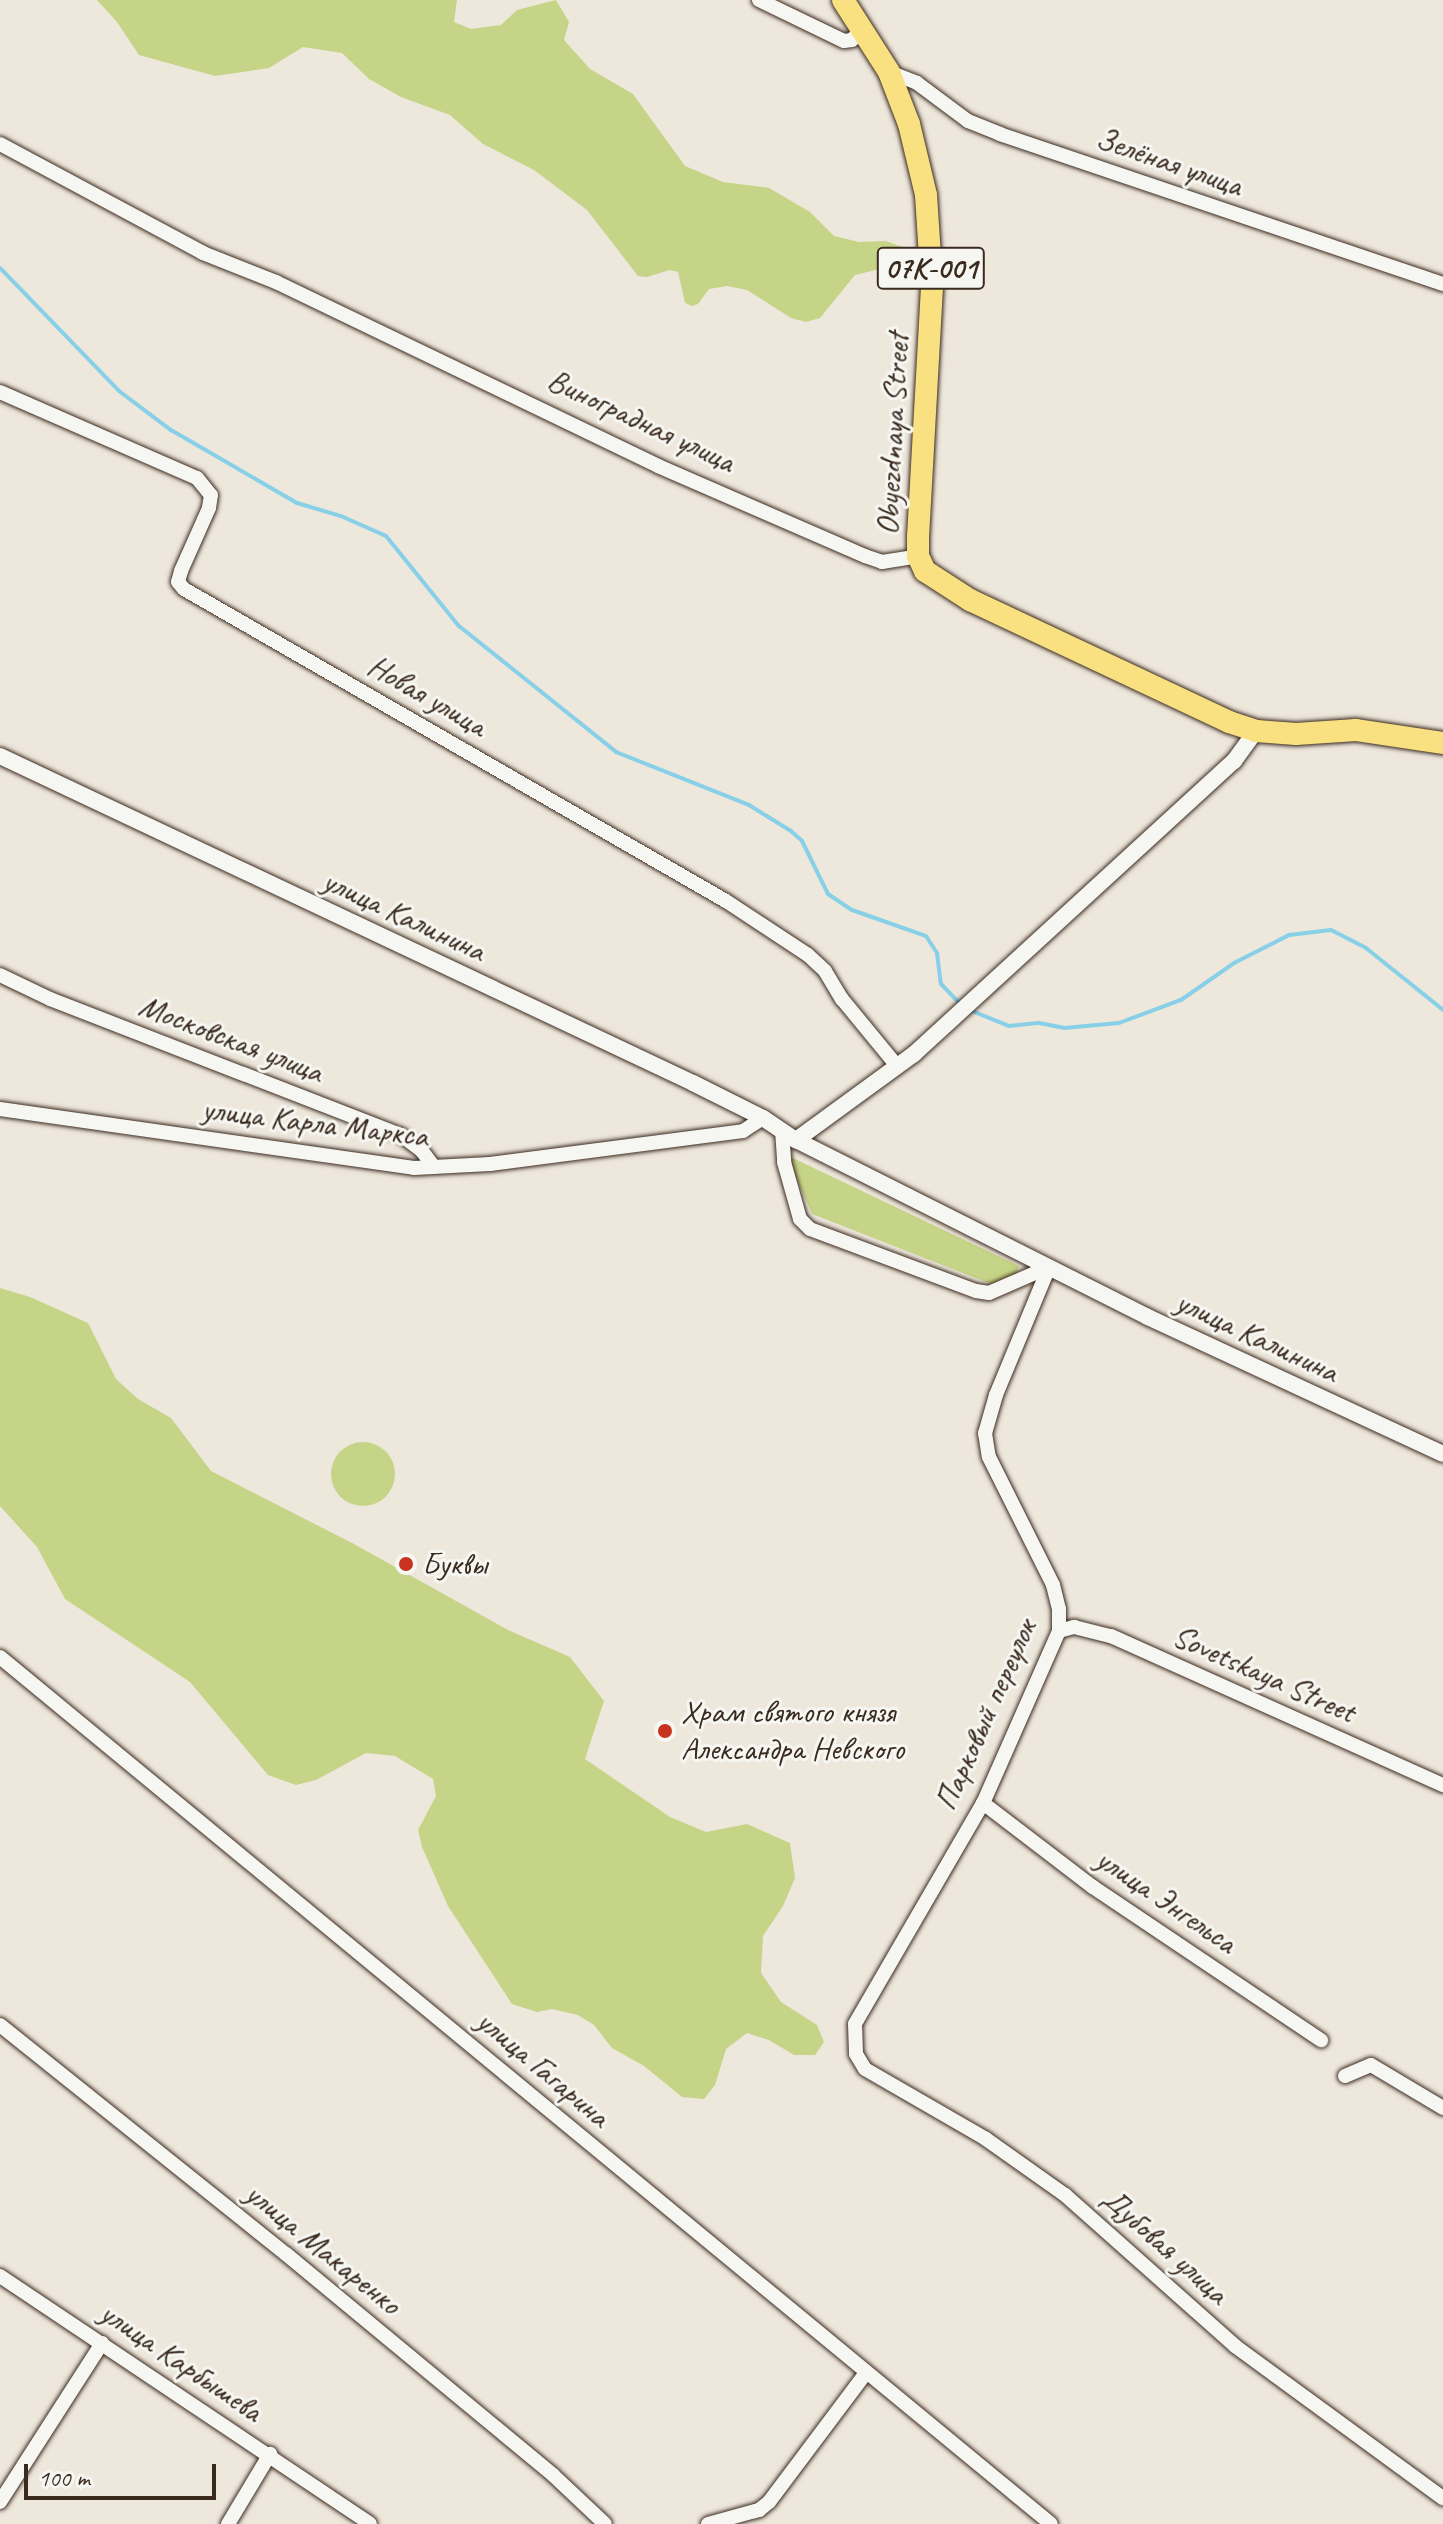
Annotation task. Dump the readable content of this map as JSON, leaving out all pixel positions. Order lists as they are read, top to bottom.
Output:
{
  "streets": {
    "main road": ["07К-001", "Obyezdnaya Street"],
    "street": [
      "Зелёная улица",
      "Виноградная улица",
      "Новая улица",
      "улица Калинина",
      "Московская улица",
      "улица Карла Маркса",
      "Sovetskaya Street",
      "Парковый переулок",
      "улица Энгельса",
      "улица Гагарина",
      "Дубовая улица",
      "улица Макаренко",
      "улица Карбышева"
    ]
  },
  "crossings": [
    ["Зелёная улица", "Obyezdnaya Street"],
    ["Виноградная улица", "Obyezdnaya Street"],
    ["улица Калинина", "улица Карла Маркса"],
    ["улица Калинина", "Парковый переулок"],
    ["Московская улица", "улица Карла Маркса"],
    ["Sovetskaya Street", "Парковый переулок"],
    ["Парковый переулок", "улица Энгельса"],
    ["Парковый переулок", "Дубовая улица"]
  ],
  "places": ["Буквы", "Храм святого князя Александра Невского"],
  "scale_bar": "100 m"
}
